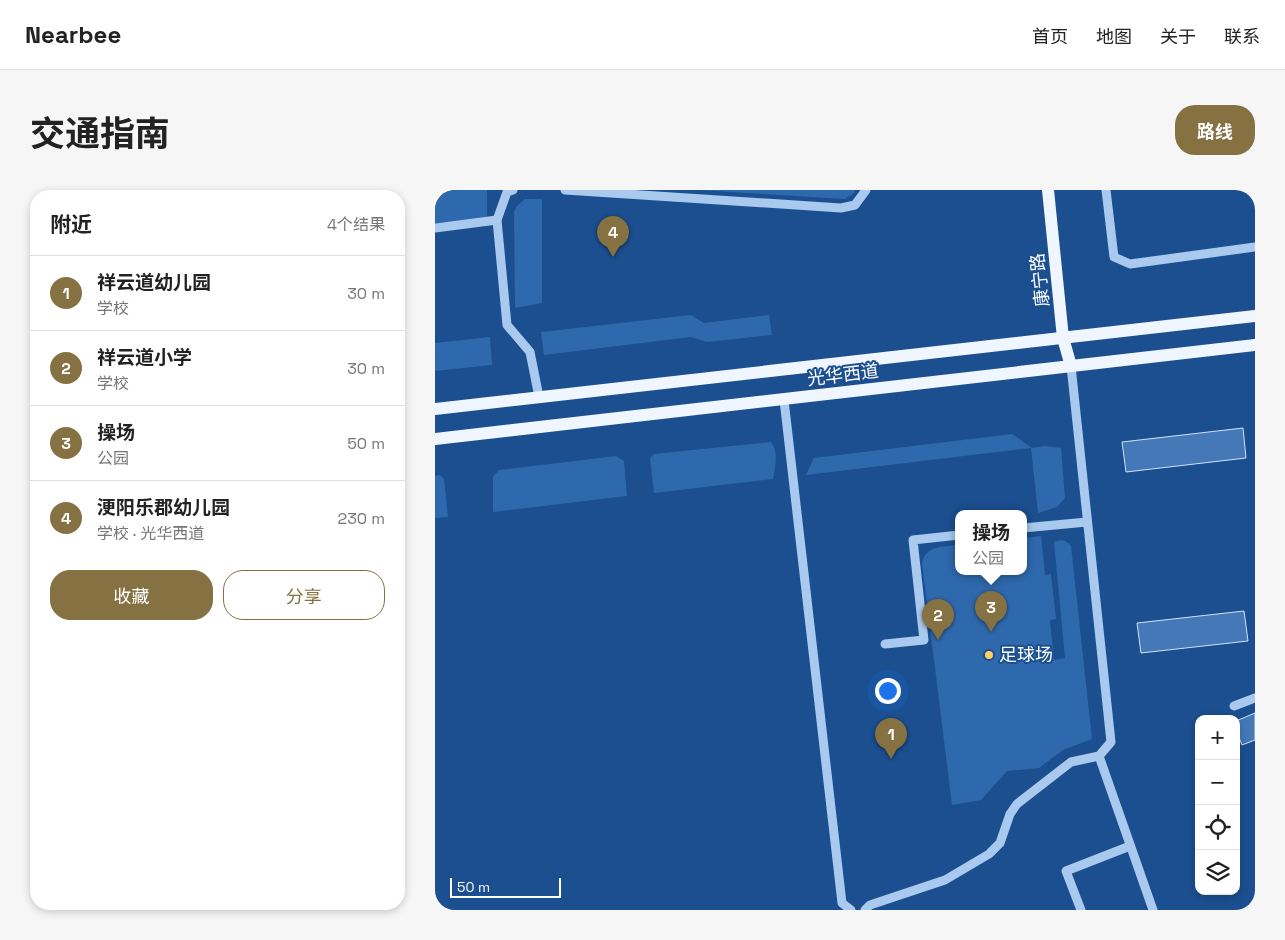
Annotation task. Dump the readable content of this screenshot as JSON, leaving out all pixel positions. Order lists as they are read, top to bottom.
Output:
{
  "streets": {
    "main road": ["康宁路", "光华西道"]
  },
  "crossings": [
    ["康宁路", "光华西道"]
  ],
  "places": ["足球场"],
  "scale_bar": "50 m",
  "page": {
    "header": "Nearbee",
    "nav": [
      "首页",
      "地图",
      "关于",
      "联系"
    ],
    "title": "交通指南",
    "buttons": [
      "路线",
      ["收藏", "分享"]
    ],
    "heading": ["附近", "4个结果"],
    "pins": [
      "4",
      "3",
      "2",
      "1"
    ],
    "list": [
      {
        "mark": "1",
        "name": "祥云道幼儿园",
        "note": "学校",
        "value": "30 m"
      },
      {
        "mark": "2",
        "name": "祥云道小学",
        "note": "学校",
        "value": "30 m"
      },
      {
        "mark": "3",
        "name": "操场",
        "note": "公园",
        "value": "50 m"
      },
      {
        "mark": "4",
        "name": "浭阳乐郡幼儿园",
        "note": "学校 · 光华西道",
        "value": "230 m"
      }
    ],
    "popup": ["操场", "公园"],
    "map_buttons": ["+", "−"],
    "scale": "50 m"
  }
}
